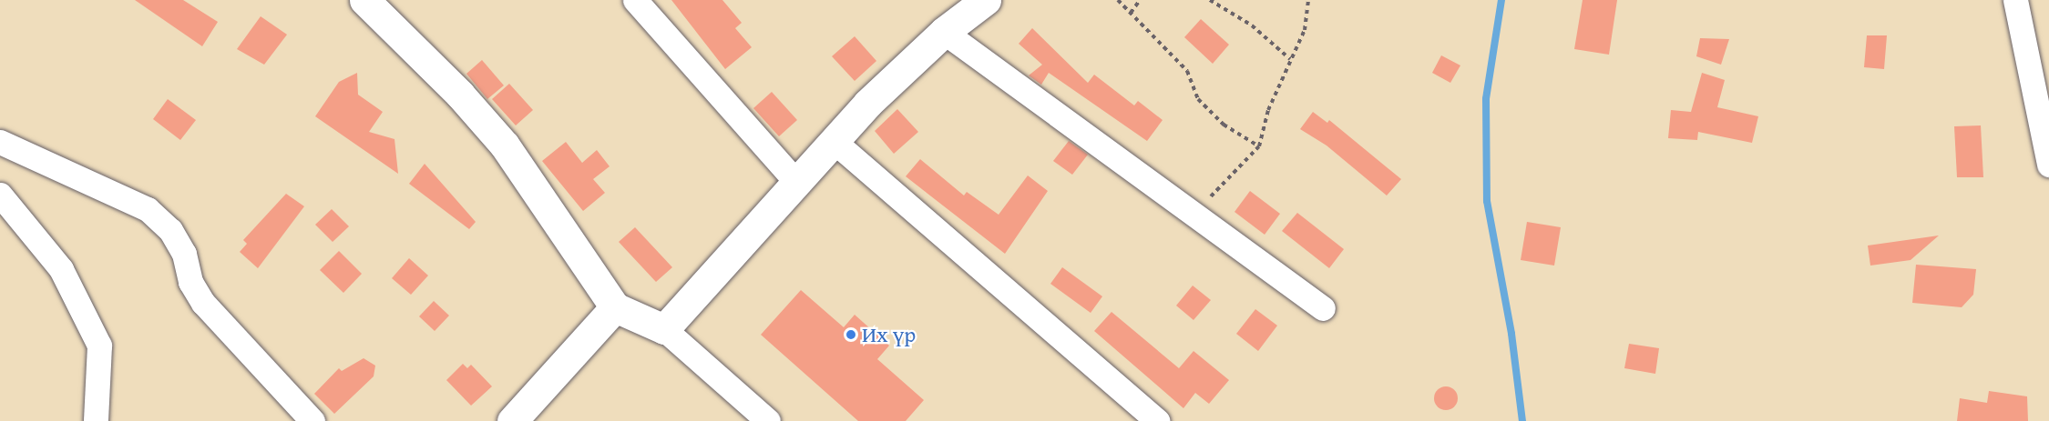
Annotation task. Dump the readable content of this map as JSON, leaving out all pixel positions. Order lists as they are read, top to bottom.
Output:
{
  "places": ["Их үр"]
}
